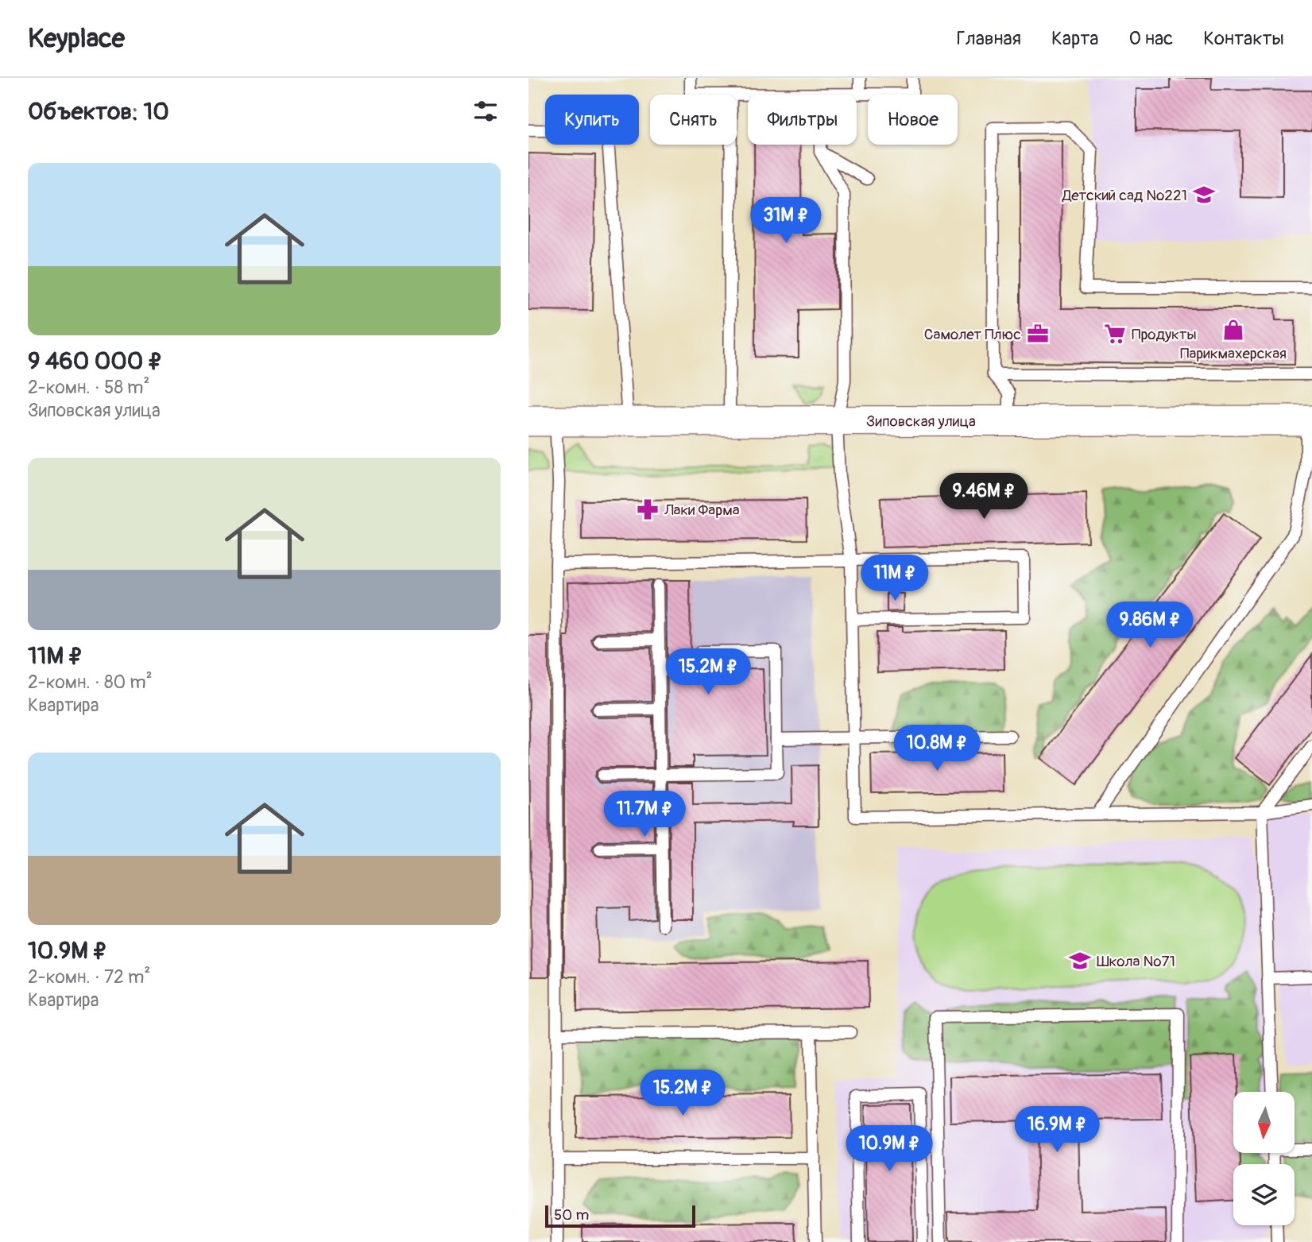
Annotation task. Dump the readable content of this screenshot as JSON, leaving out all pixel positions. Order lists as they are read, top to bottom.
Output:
{
  "streets": {
    "street": ["Зиповская улица"]
  },
  "places": {
    "school or university": ["Детский сад №221", "Школа №71"],
    "shop": ["Парикмахерская"],
    "office": ["Самолет Плюс"],
    "supermarket": ["Продукты"],
    "pharmacy": ["Лаки Фарма"]
  },
  "scale_bar": "50 m",
  "north": "bottom",
  "page": {
    "header": "Keyplace",
    "nav": [
      "Главная",
      "Карта",
      "О нас",
      "Контакты"
    ],
    "heading": "Объектов: 10",
    "chip": [
      "Купить",
      "Снять",
      "Фильтры",
      "Новое"
    ],
    "list": [
      {
        "name": "9 460 000 ₽",
        "note": "2-комн. · 58 m² · Зиповская улица"
      },
      {
        "name": "11M ₽",
        "note": "2-комн. · 80 m² · Квартира"
      },
      {
        "name": "10.9M ₽",
        "note": "2-комн. · 72 m² · Квартира"
      }
    ],
    "price": [
      "31M ₽",
      "9.46M ₽",
      "11M ₽",
      "9.86M ₽",
      "15.2M ₽",
      "10.8M ₽",
      "11.7M ₽",
      "15.2M ₽",
      "16.9M ₽",
      "10.9M ₽"
    ],
    "scale": "50 m"
  }
}
